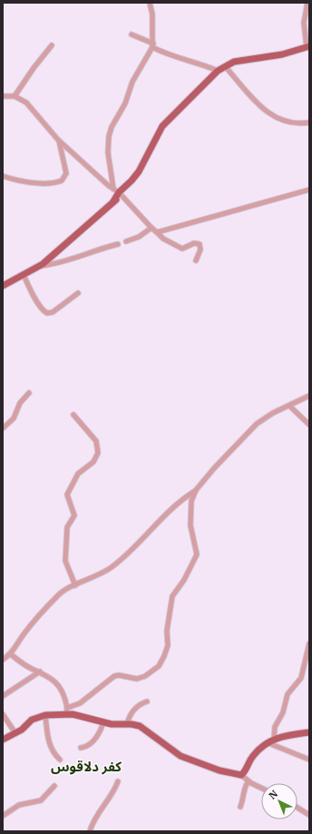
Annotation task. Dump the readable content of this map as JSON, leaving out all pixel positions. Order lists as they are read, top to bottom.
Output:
{
  "districts": ["كفر دلاقوس"],
  "north": "top left"
}
